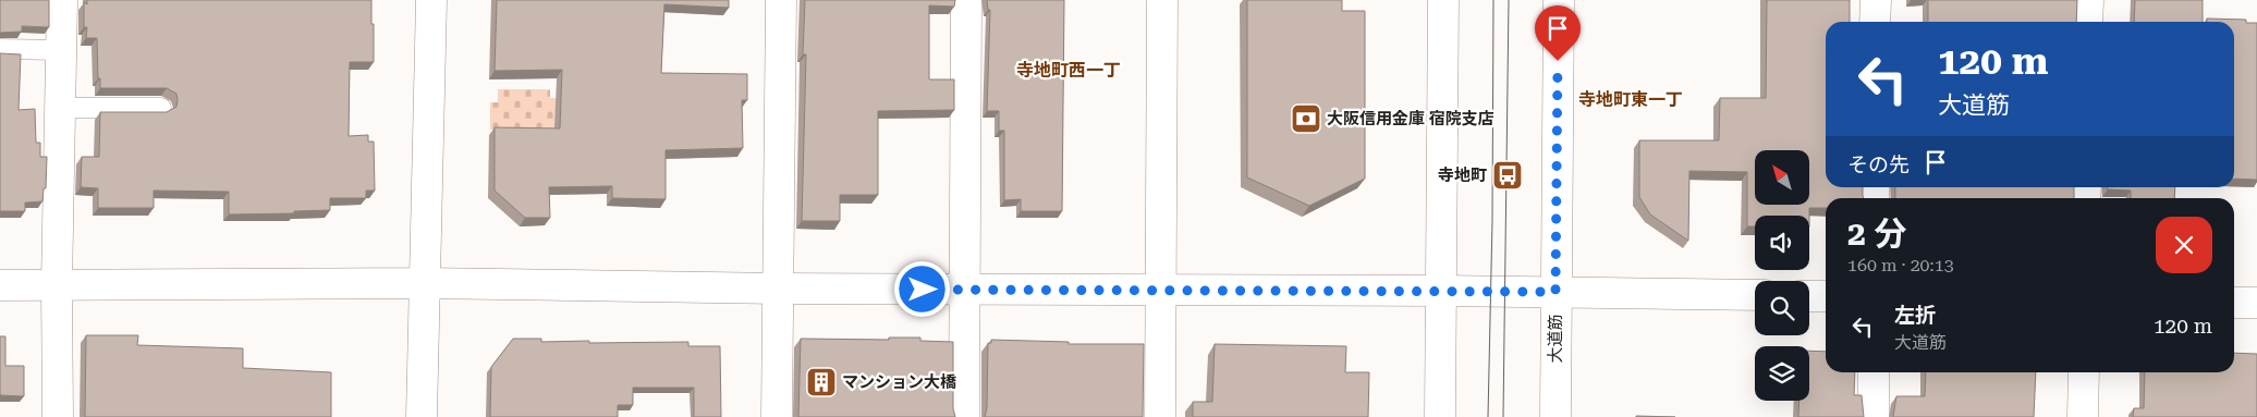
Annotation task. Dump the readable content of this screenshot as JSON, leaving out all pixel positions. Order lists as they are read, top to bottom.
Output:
{
  "streets": {
    "street": ["大道筋"]
  },
  "districts": ["寺地町西一丁", "寺地町東一丁"],
  "places": {
    "bank": ["大阪信用金庫 宿院支店"],
    "bus stop": ["寺地町"],
    "building": ["マンション大橋"]
  },
  "north": "top left",
  "page": {
    "turn": ["120 m", "大道筋"],
    "then": "その先",
    "heading": ["2 分", "160 m · 20:13"],
    "list": [
      {
        "name": "左折",
        "note": "大道筋",
        "value": "120 m"
      }
    ]
  }
}
